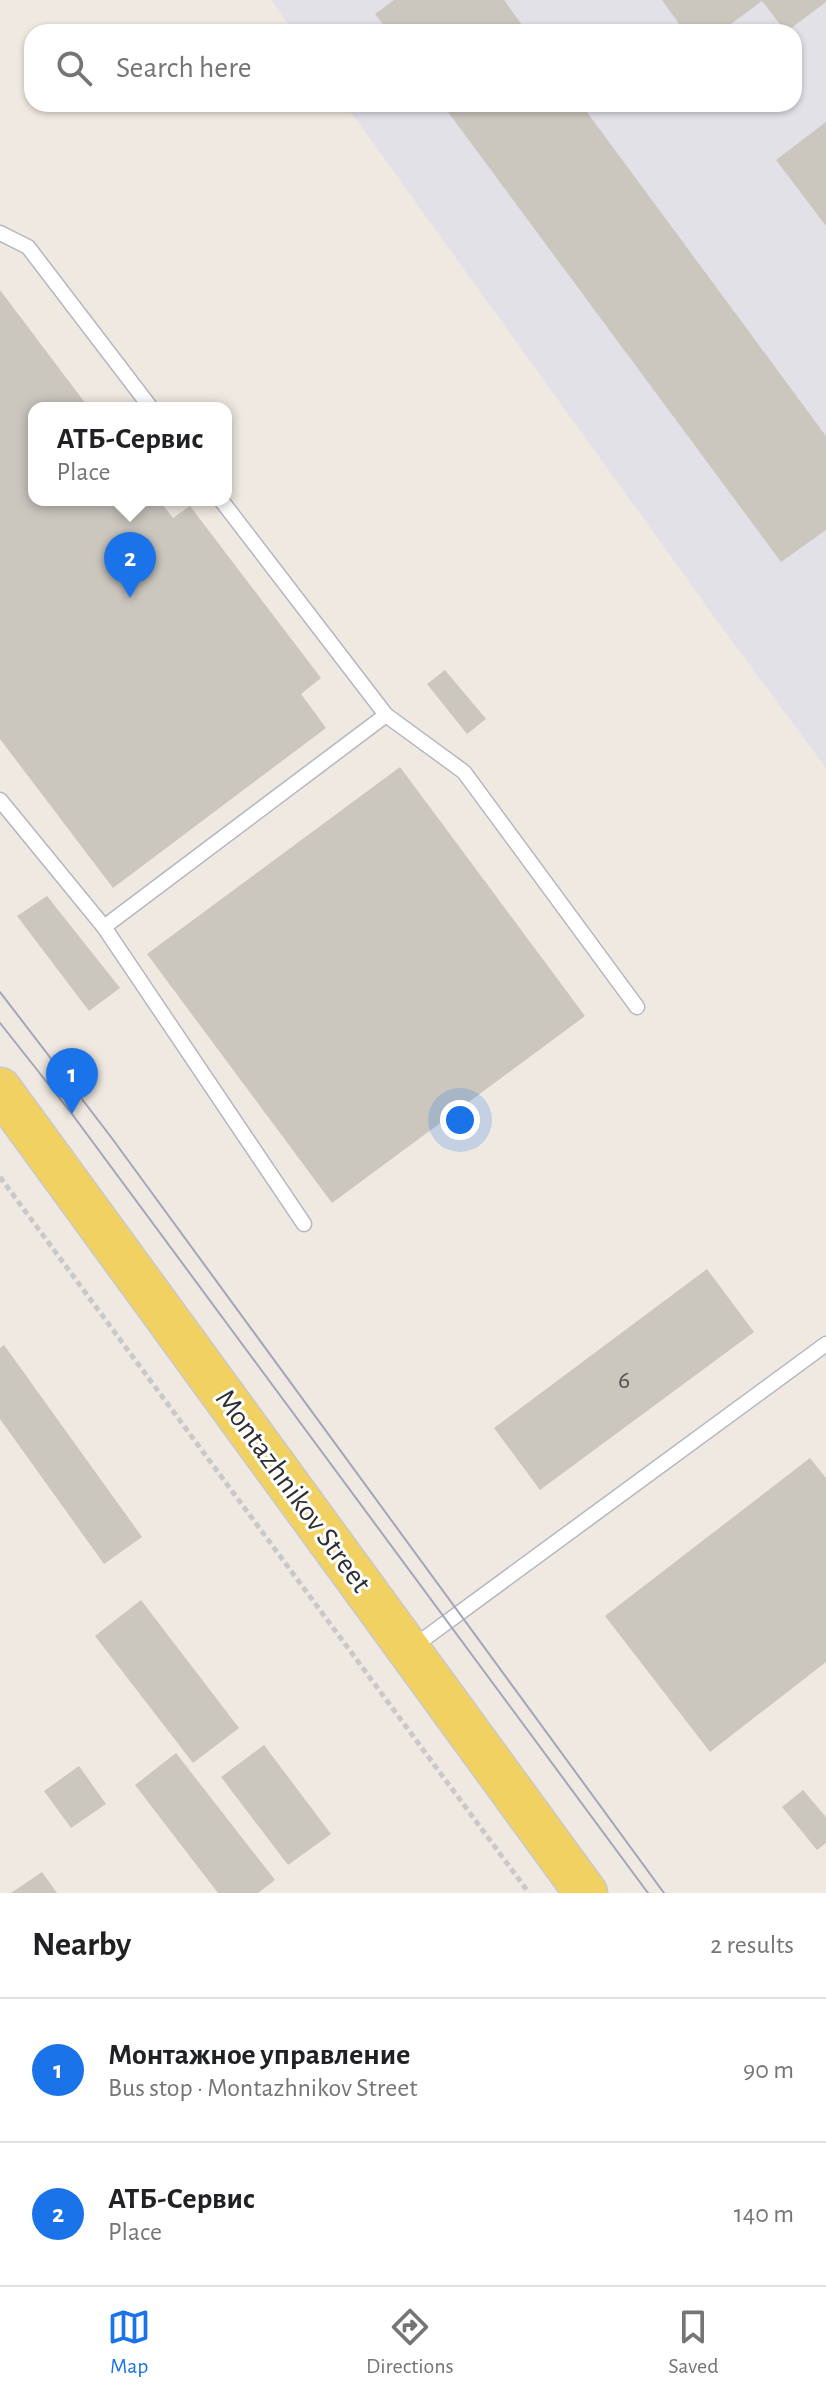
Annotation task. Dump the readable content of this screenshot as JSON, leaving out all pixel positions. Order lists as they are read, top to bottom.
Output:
{
  "streets": {
    "main road": ["Montazhnikov Street"]
  },
  "house_numbers": ["6"],
  "page": {
    "search": "Search here",
    "popup": ["АТБ-Сервис", "Place"],
    "pins": ["2", "1"],
    "heading": ["Nearby", "2 results"],
    "list": [
      {
        "mark": "1",
        "name": "Монтажное управление",
        "note": "Bus stop · Montazhnikov Street",
        "value": "90 m"
      },
      {
        "mark": "2",
        "name": "АТБ-Сервис",
        "note": "Place",
        "value": "140 m"
      }
    ],
    "nav": ["Map", "Directions", "Saved"]
  }
}
